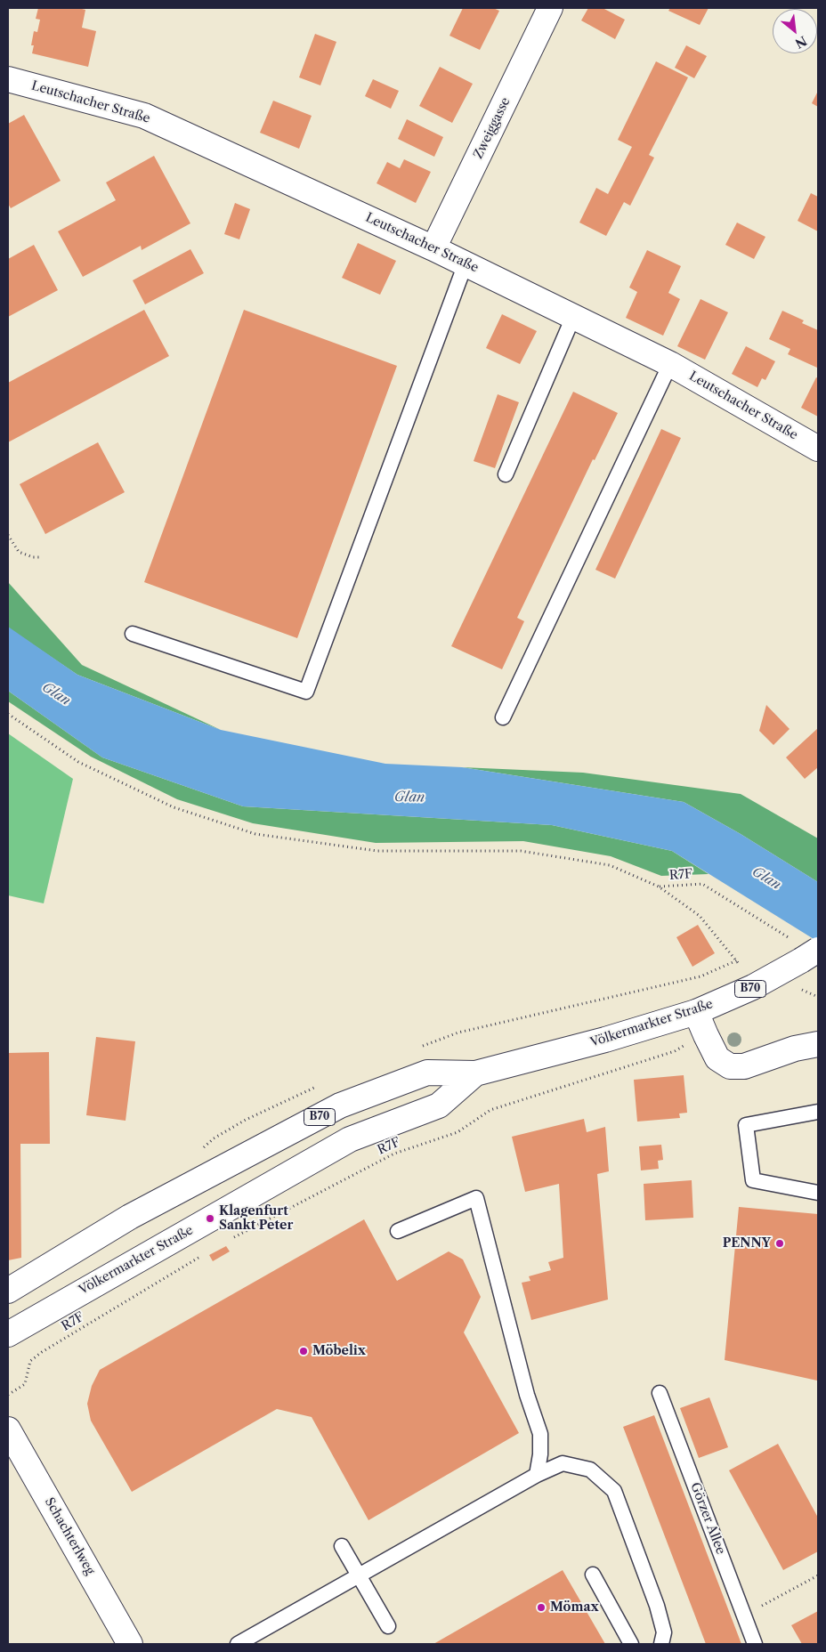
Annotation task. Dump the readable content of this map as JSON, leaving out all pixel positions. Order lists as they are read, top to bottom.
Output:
{
  "streets": {
    "street": [
      "Leutschacher Straße",
      "Zweiggasse",
      "B70",
      "Völkermarkter Straße",
      "Schachterlweg"
    ],
    "lane": ["Görzer Allee"],
    "path": ["R7F"]
  },
  "crossings": [
    ["Leutschacher Straße", "Zweiggasse"],
    ["R7F", "Völkermarkter Straße"]
  ],
  "water": ["Glan"],
  "places": [
    "Klagenfurt Sankt Peter",
    "PENNY",
    "Möbelix",
    "Mömax"
  ],
  "north": "bottom right"
}
